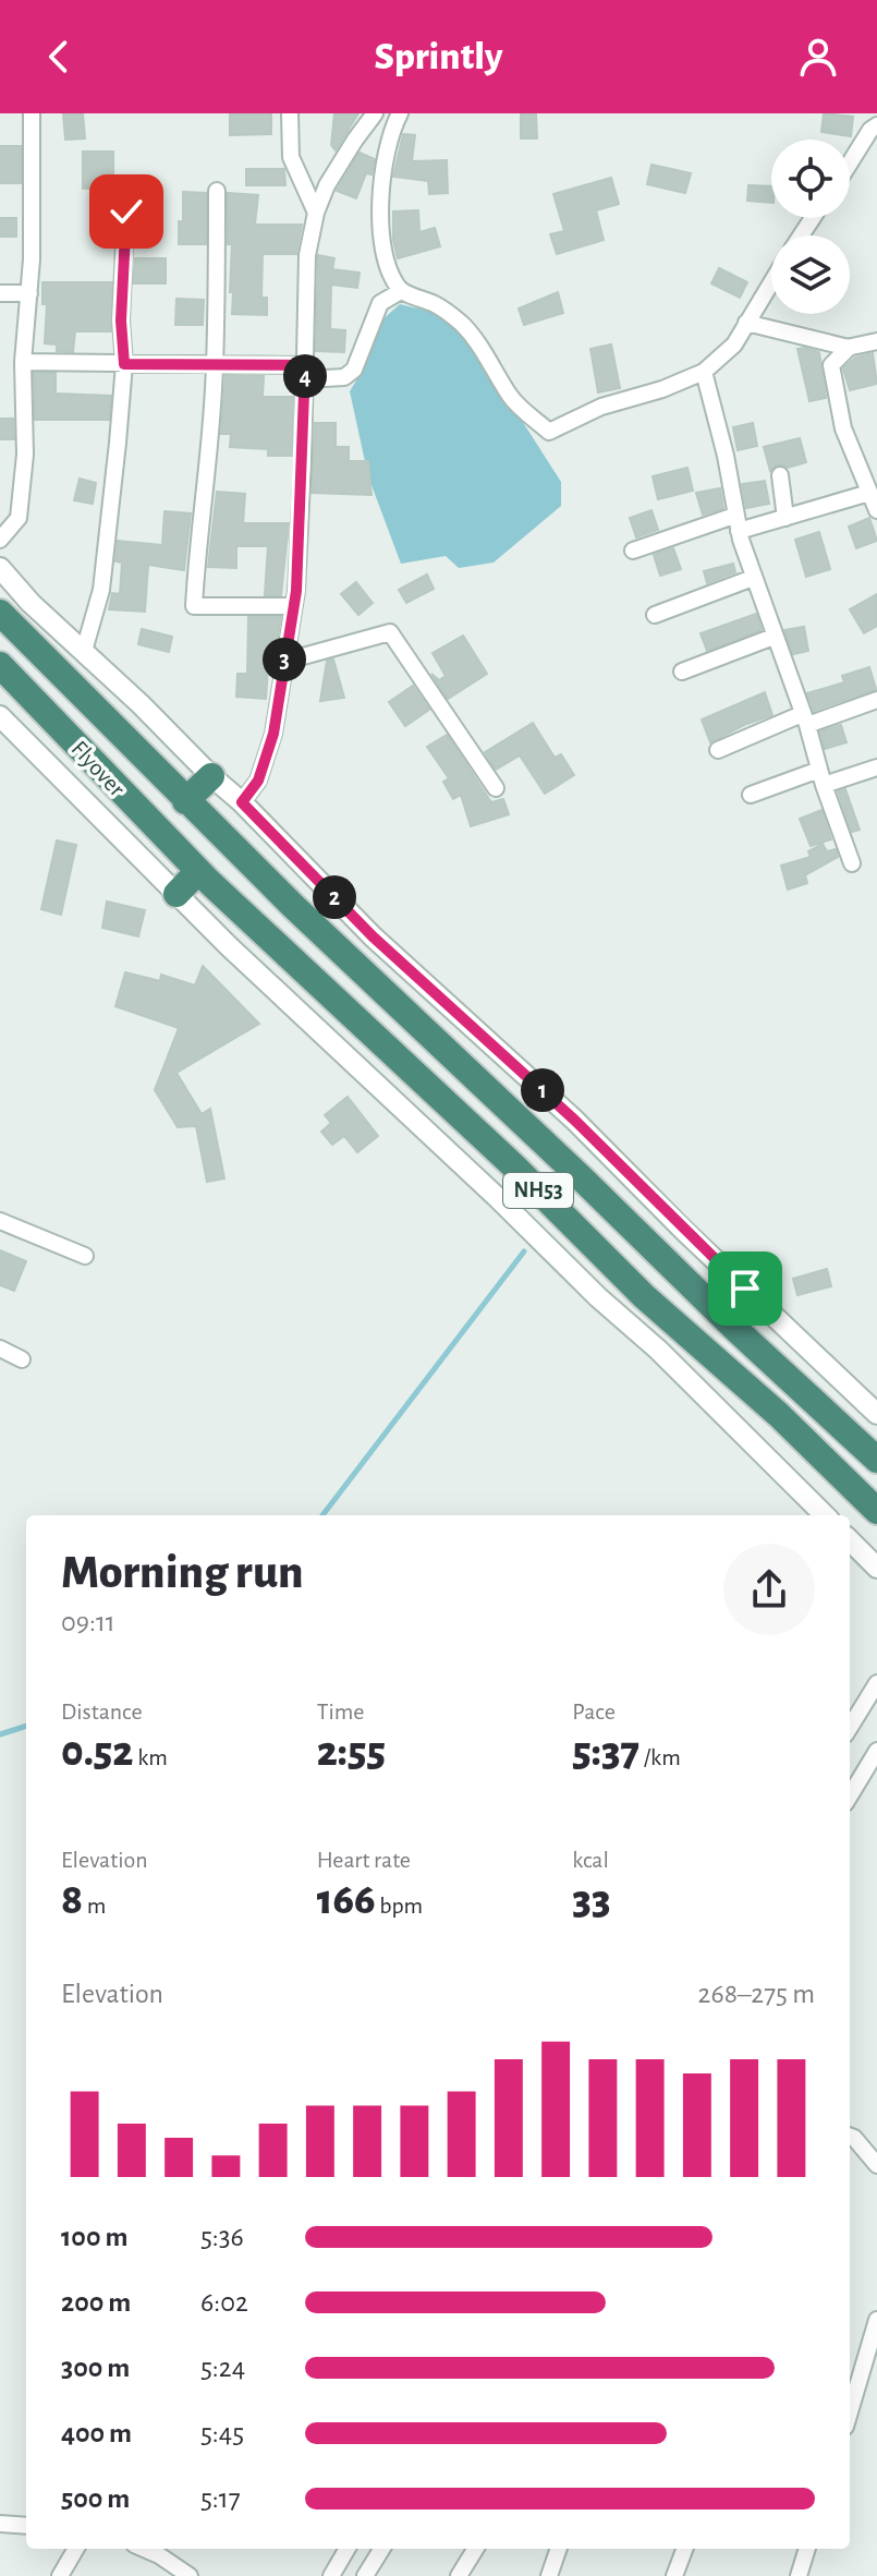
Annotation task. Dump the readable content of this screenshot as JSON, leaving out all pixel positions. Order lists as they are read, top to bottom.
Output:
{
  "streets": {
    "highway": ["Flyover", "NH53"]
  },
  "crossings": [
    ["Flyover", "NH53"]
  ],
  "page": {
    "header": "Sprintly",
    "pins": [
      "4",
      "3",
      "2",
      "1"
    ],
    "heading": ["Morning run", "09:11"],
    "stats": [
      ["Distance", "0.52 km"],
      ["Time", "2:55"],
      ["Pace", "5:37 /km"],
      ["Elevation", "8 m"],
      ["Heart rate", "166 bpm"],
      ["kcal", "33"]
    ],
    "chart": ["Elevation", "268–275 m"],
    "list": [
      {
        "name": "100 m",
        "note": "5:36"
      },
      {
        "name": "200 m",
        "note": "6:02"
      },
      {
        "name": "300 m",
        "note": "5:24"
      },
      {
        "name": "400 m",
        "note": "5:45"
      },
      {
        "name": "500 m",
        "note": "5:17"
      }
    ]
  }
}
